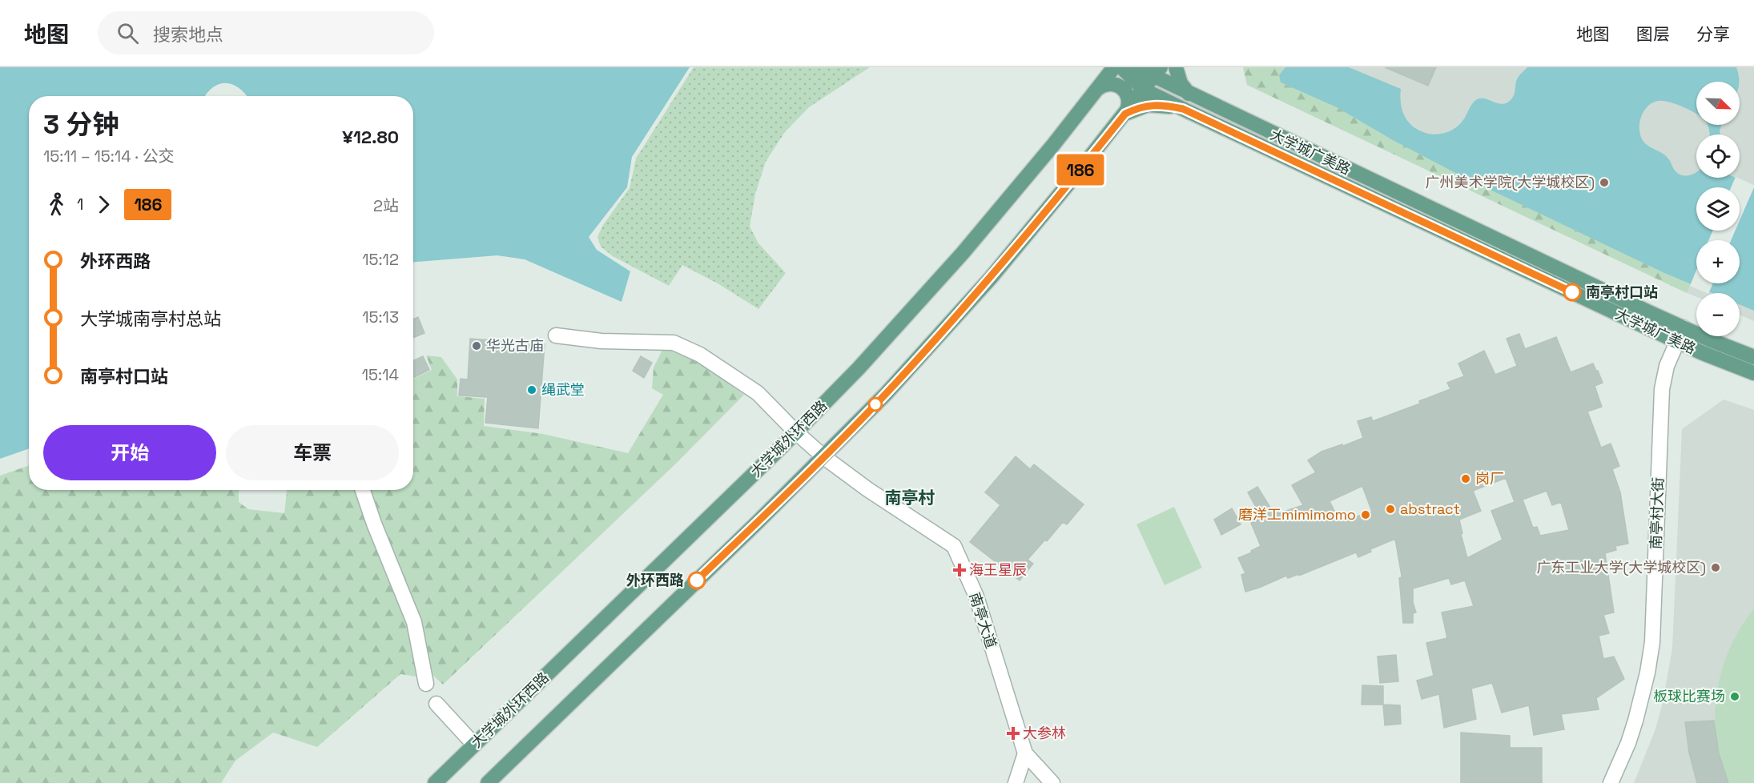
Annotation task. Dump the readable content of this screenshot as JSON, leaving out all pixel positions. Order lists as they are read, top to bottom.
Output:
{
  "streets": {
    "main road": ["大学城广美路", "大学城外环西路"],
    "street": ["南亭村大街", "南亭大道"]
  },
  "crossings": [
    ["大学城广美路", "南亭村大街"],
    ["大学城外环西路", "南亭大道"]
  ],
  "districts": ["南亭村"],
  "places": {
    "other": [
      "广州美术学院(大学城校区)",
      "南亭村口站",
      "华光古庙",
      "绳武堂",
      "岗厂",
      "abstract",
      "磨洋工mimimomo",
      "广东工业大学(大学城校区)",
      "外环西路",
      "板球比赛场"
    ],
    "health": ["海王星辰", "大参林"]
  },
  "lines": ["bus line 186"],
  "north": "bottom right",
  "page": {
    "header": "地图",
    "search": "搜索地点",
    "nav": ["地图", "图层", "分享"],
    "on_map": "186",
    "map_buttons": ["+", "−"],
    "heading": ["3 分钟", "15:11 – 15:14 · 公交", "¥12.80"],
    "legs": ["1", "186", "2站"],
    "list": [
      {
        "name": "外环西路",
        "value": "15:12"
      },
      {
        "name": "大学城南亭村总站",
        "value": "15:13"
      },
      {
        "name": "南亭村口站",
        "value": "15:14"
      }
    ],
    "buttons": ["开始", "车票"]
  }
}
